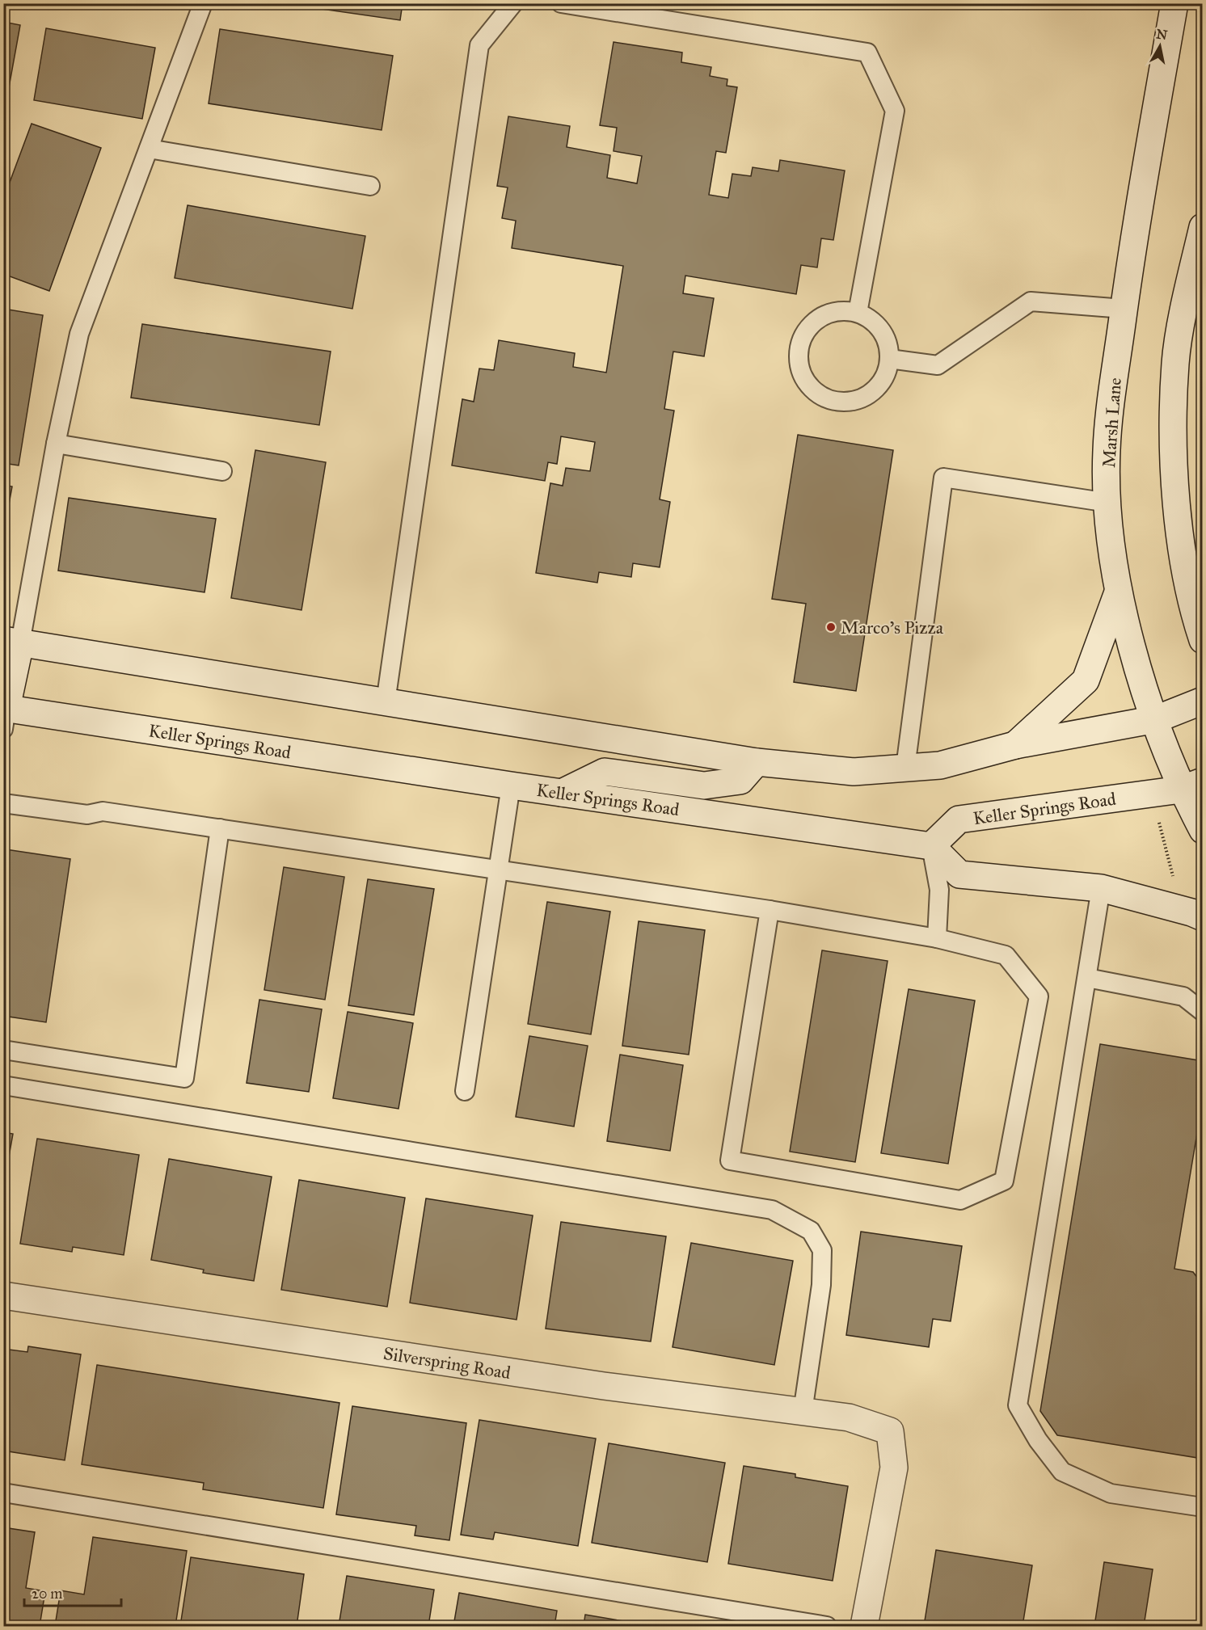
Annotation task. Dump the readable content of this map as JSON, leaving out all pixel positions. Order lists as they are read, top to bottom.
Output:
{
  "streets": {
    "main road": ["Marsh Lane", "Keller Springs Road", "Silverspring Road"]
  },
  "crossings": [
    ["Marsh Lane", "Keller Springs Road"]
  ],
  "places": ["Marco's Pizza"],
  "scale_bar": "20 m",
  "north": "top"
}
